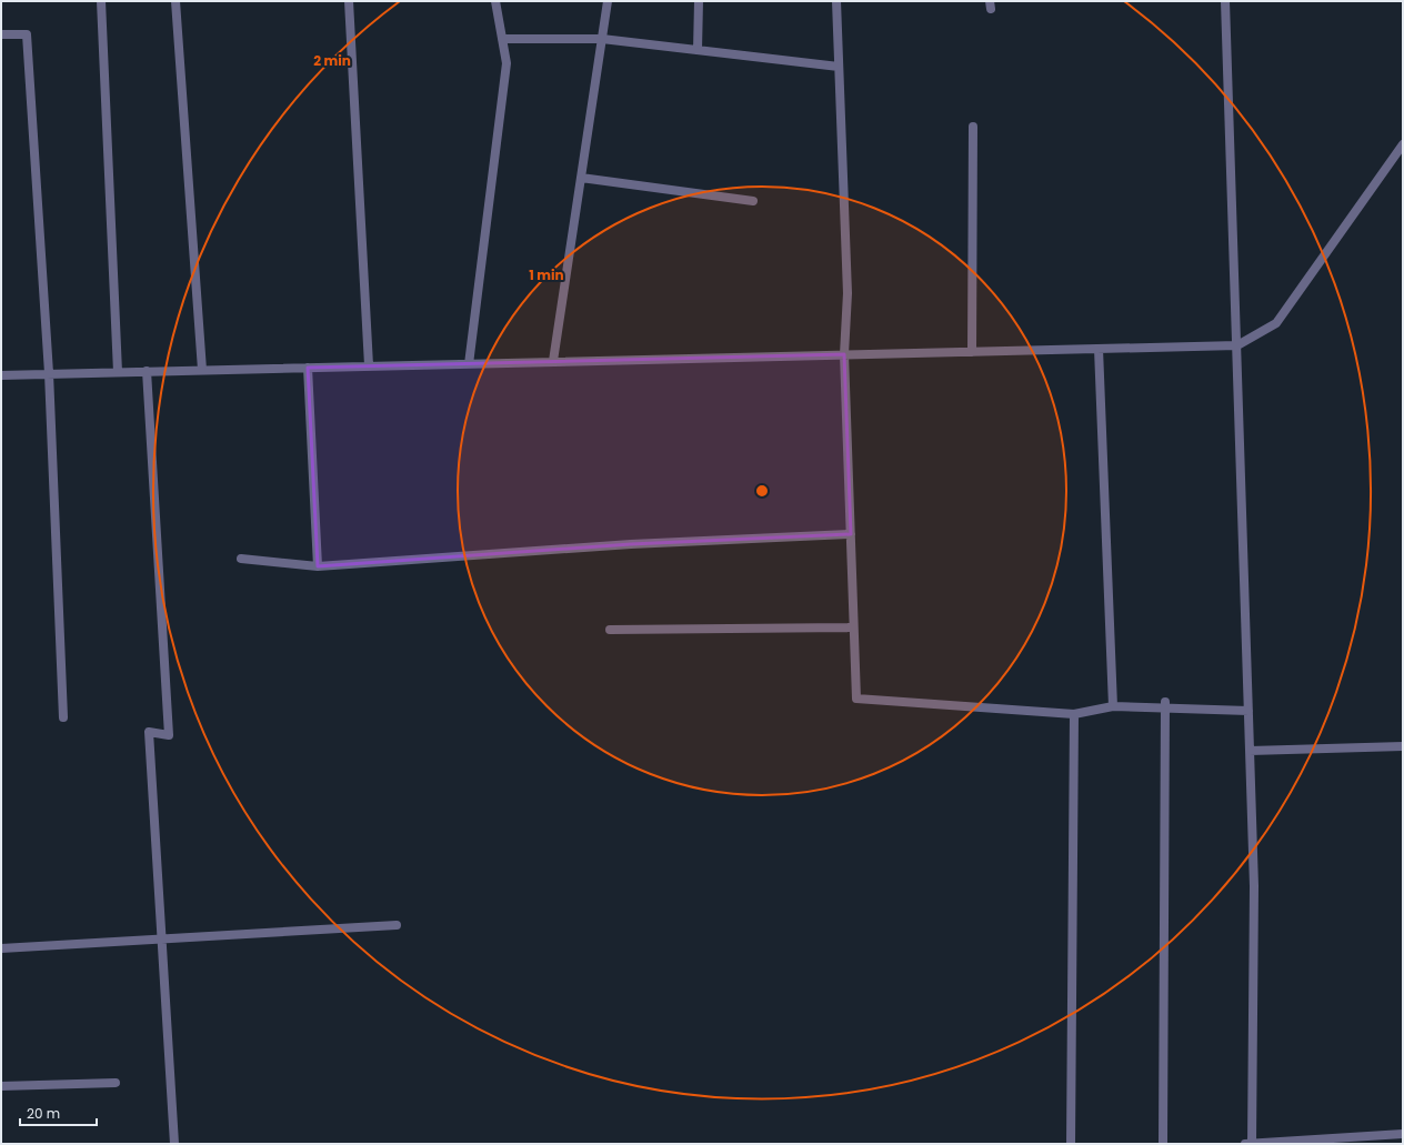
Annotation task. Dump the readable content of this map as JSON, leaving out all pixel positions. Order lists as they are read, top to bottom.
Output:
{
  "scale_bar": "20 m",
  "rings": ["2 min", "1 min"]
}
